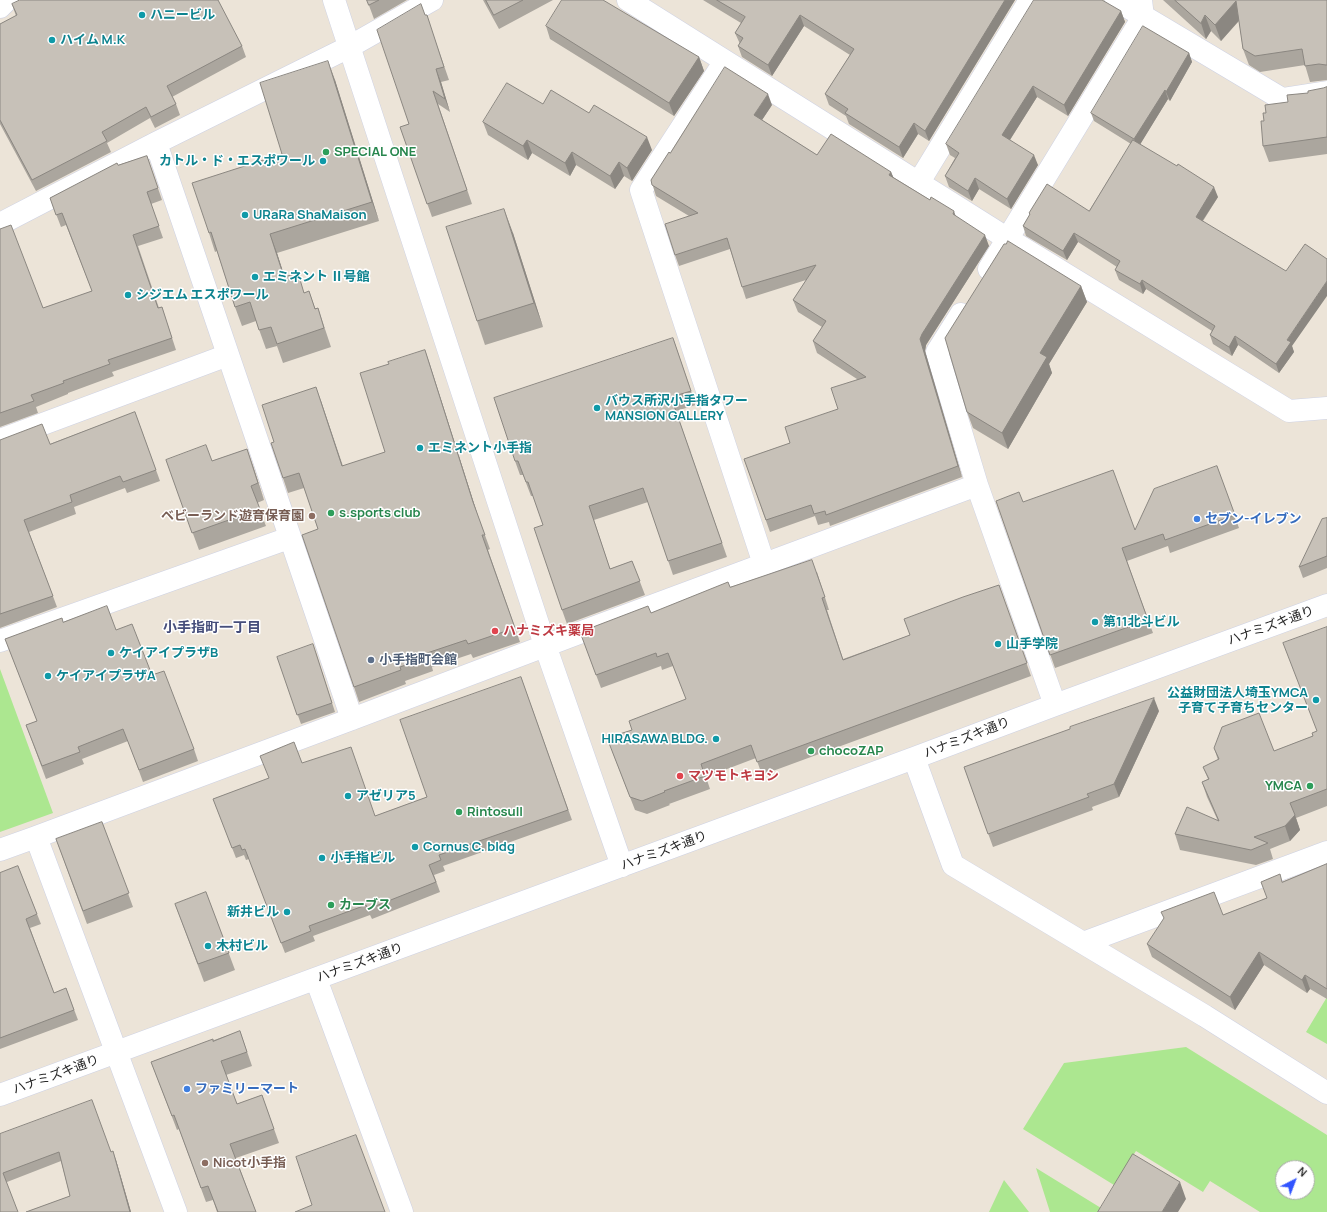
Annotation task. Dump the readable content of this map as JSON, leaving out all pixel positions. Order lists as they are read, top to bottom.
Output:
{
  "streets": {
    "street": ["ハナミズキ通り"]
  },
  "districts": ["小手指町一丁目"],
  "places": [
    "ハニービル",
    "ハイム M.K",
    "SPECIAL ONE",
    "カトル・ド・エスポワール",
    "URaRa ShaMaison",
    "エミネント Ⅱ号館",
    "シジエム エスポワール",
    "バウス所沢小手指タワー MANSION GALLERY",
    "エミネント小手指",
    "s.sports club",
    "ベビーランド遊育保育園",
    "セブン-イレブン",
    "第11北斗ビル",
    "ハナミズキ薬局",
    "山手学院",
    "ケイアイプラザB",
    "小手指町会館",
    "ケイアイプラザA",
    "公益財団法人埼玉YMCA 子育て子育ちセンター",
    "HIRASAWA BLDG.",
    "chocoZAP",
    "マツモトキヨシ",
    "YMCA",
    "アゼリア5",
    "Rintosull",
    "Cornus C. bldg",
    "小手指ビル",
    "カーブス",
    "新井ビル",
    "木村ビル",
    "ファミリーマート",
    "Nicot小手指"
  ],
  "north": "top right"
}
